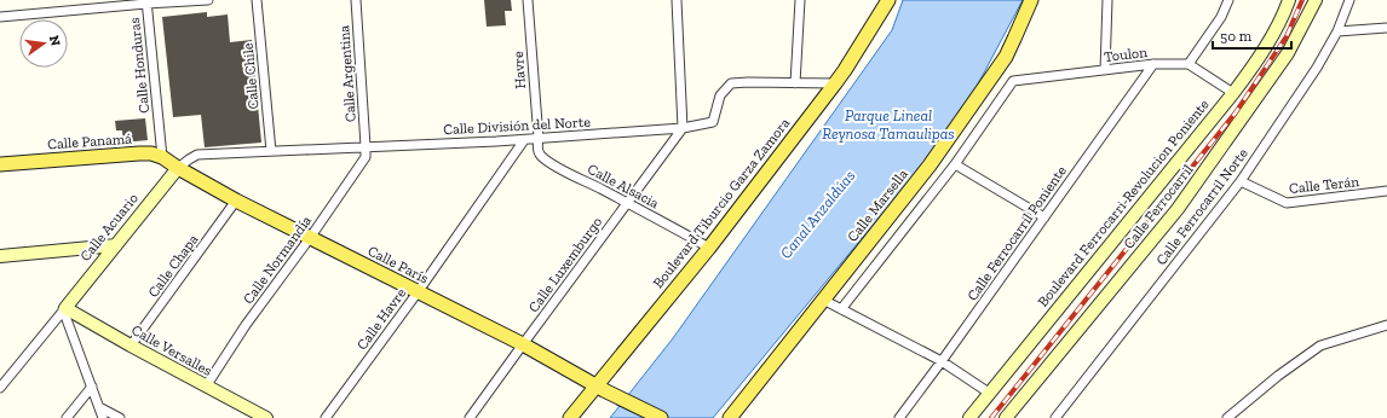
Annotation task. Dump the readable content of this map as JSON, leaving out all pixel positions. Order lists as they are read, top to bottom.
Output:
{
  "streets": {
    "main road": [
      "Calle Panamá",
      "Boulevard Tiburcio Garza Zamora",
      "Calle Marsella",
      "Calle París"
    ],
    "street": [
      "Toulon",
      "Calle Honduras",
      "Havre",
      "Calle Argentina",
      "Calle Chile",
      "Calle División del Norte",
      "Calle Terán",
      "Calle Alsacia",
      "Boulevard Ferrocarri-Revolucion Poniente",
      "Calle Ferrocarril",
      "Calle Ferrocarril Norte",
      "Calle Acuario",
      "Calle Ferrocarril Poniente",
      "Calle Normandía",
      "Calle Luxemburgo",
      "Calle Chapa",
      "Calle Havre",
      "Calle Versalles"
    ]
  },
  "crossings": [
    ["Toulon", "Calle Ferrocarril Poniente"],
    ["Calle Honduras", "Calle Panamá"],
    ["Havre", "Calle División del Norte"],
    ["Havre", "Calle Alsacia"],
    ["Calle Argentina", "Calle División del Norte"],
    ["Calle Argentina", "Calle Normandía"],
    ["Calle Chile", "Calle División del Norte"],
    ["Calle División del Norte", "Calle Panamá"],
    ["Calle División del Norte", "Calle Alsacia"],
    ["Calle División del Norte", "Boulevard Tiburcio Garza Zamora"],
    ["Calle División del Norte", "Calle Acuario"],
    ["Calle División del Norte", "Calle Normandía"],
    ["Calle División del Norte", "Calle París"],
    ["Calle División del Norte", "Calle Luxemburgo"],
    ["Calle División del Norte", "Calle Havre"],
    ["Calle Panamá", "Calle Acuario"],
    ["Calle Panamá", "Calle París"],
    ["Calle Terán", "Calle Ferrocarril Norte"],
    ["Calle Alsacia", "Boulevard Tiburcio Garza Zamora"],
    ["Calle Alsacia", "Calle Luxemburgo"],
    ["Boulevard Tiburcio Garza Zamora", "Calle París"],
    ["Calle Acuario", "Calle París"],
    ["Calle Acuario", "Calle Versalles"],
    ["Calle Normandía", "Calle París"],
    ["Calle Normandía", "Calle Versalles"],
    ["Calle París", "Calle Luxemburgo"],
    ["Calle París", "Calle Chapa"],
    ["Calle París", "Calle Havre"],
    ["Calle Chapa", "Calle Versalles"]
  ],
  "water": ["Parque Lineal Reynosa Tamaulipas", "Canal Anzaldúas"],
  "scale_bar": "50 m",
  "north": "right"
}
